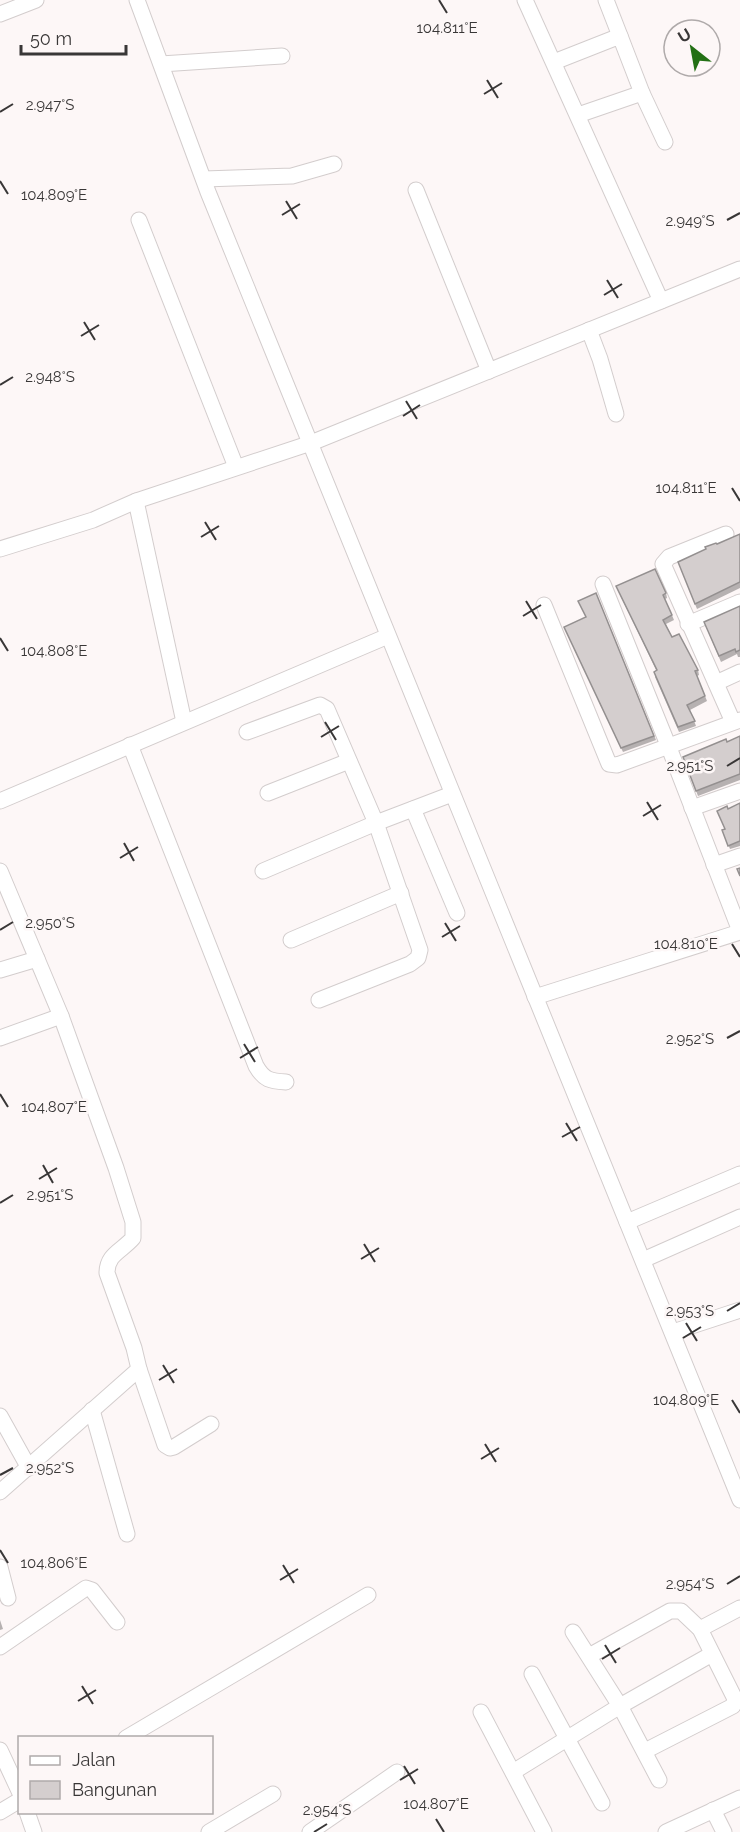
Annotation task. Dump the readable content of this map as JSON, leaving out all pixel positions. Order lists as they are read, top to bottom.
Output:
{
  "legend": ["Jalan", "Bangunan"],
  "scale_bar": "50 m",
  "north": "top left",
  "coordinates": [
    "104.811°E",
    "2.947°S",
    "104.809°E",
    "2.949°S",
    "2.948°S",
    "104.808°E",
    "2.951°S",
    "2.950°S",
    "104.810°E",
    "2.952°S",
    "104.807°E",
    "2.953°S",
    "104.806°E",
    "2.954°S"
  ]
}
